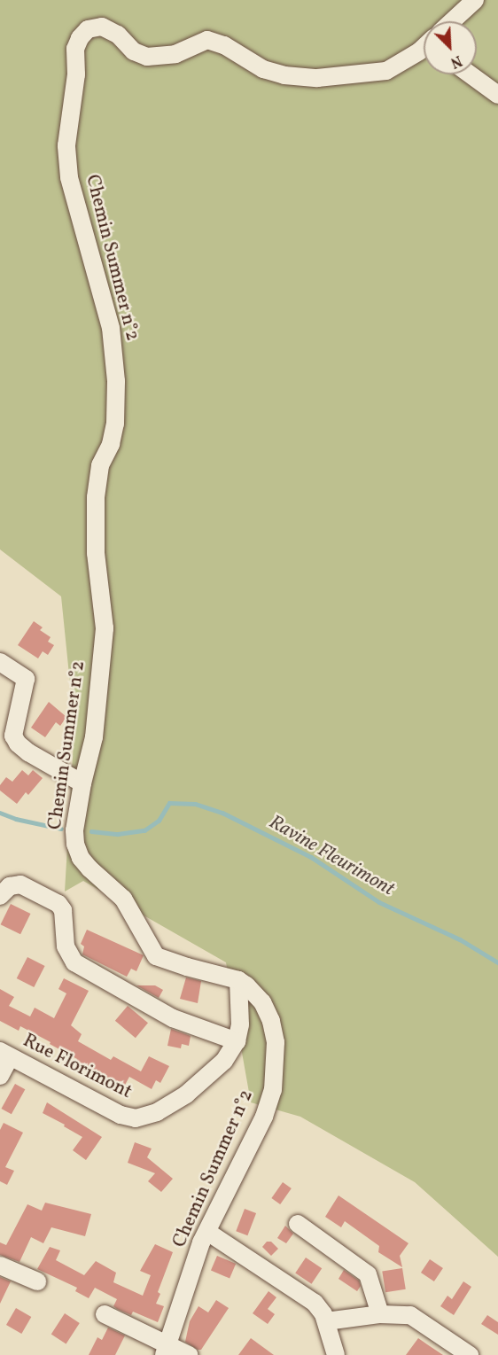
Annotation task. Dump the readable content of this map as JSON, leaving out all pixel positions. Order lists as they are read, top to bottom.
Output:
{
  "streets": {
    "street": ["Chemin Summer n°2", "Rue Florimont"]
  },
  "crossings": [
    ["Chemin Summer n°2", "Rue Florimont"]
  ],
  "water": ["Ravine Fleurimont"],
  "north": "bottom right"
}
